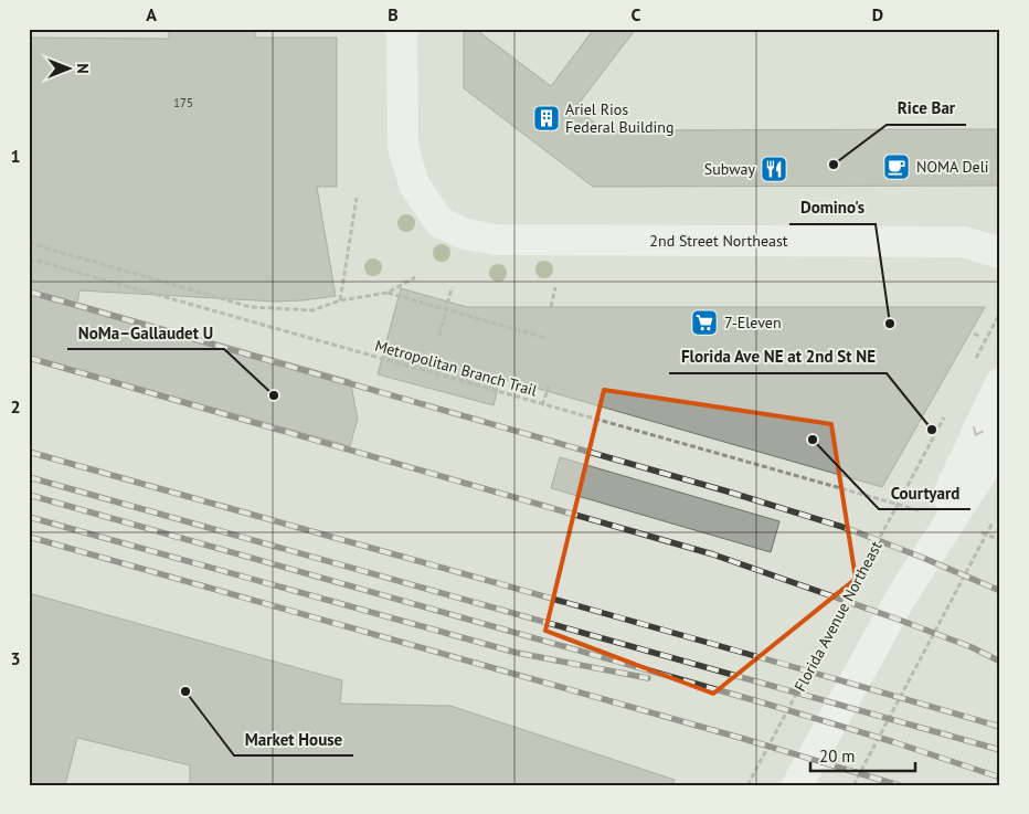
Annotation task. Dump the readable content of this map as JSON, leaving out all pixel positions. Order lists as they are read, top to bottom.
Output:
{
  "streets": {
    "street": ["2nd Street Northeast"],
    "path": ["Metropolitan Branch Trail", "Florida Avenue Northeast"]
  },
  "places": {
    "building": ["Ariel Rios Federal Building"],
    "other": [
      "Rice Bar",
      "Domino's",
      "NoMa–Gallaudet U",
      "Florida Ave NE at 2nd St NE",
      "Courtyard",
      "Market House"
    ],
    "cafe": ["NOMA Deli"],
    "restaurant": ["Subway"],
    "supermarket": ["7-Eleven"]
  },
  "house_numbers": ["175"],
  "scale_bar": "20 m",
  "north": "right",
  "grid": {
    "columns": [
      "A",
      "B",
      "C",
      "D"
    ],
    "rows": ["1", "2", "3"]
  }
}
